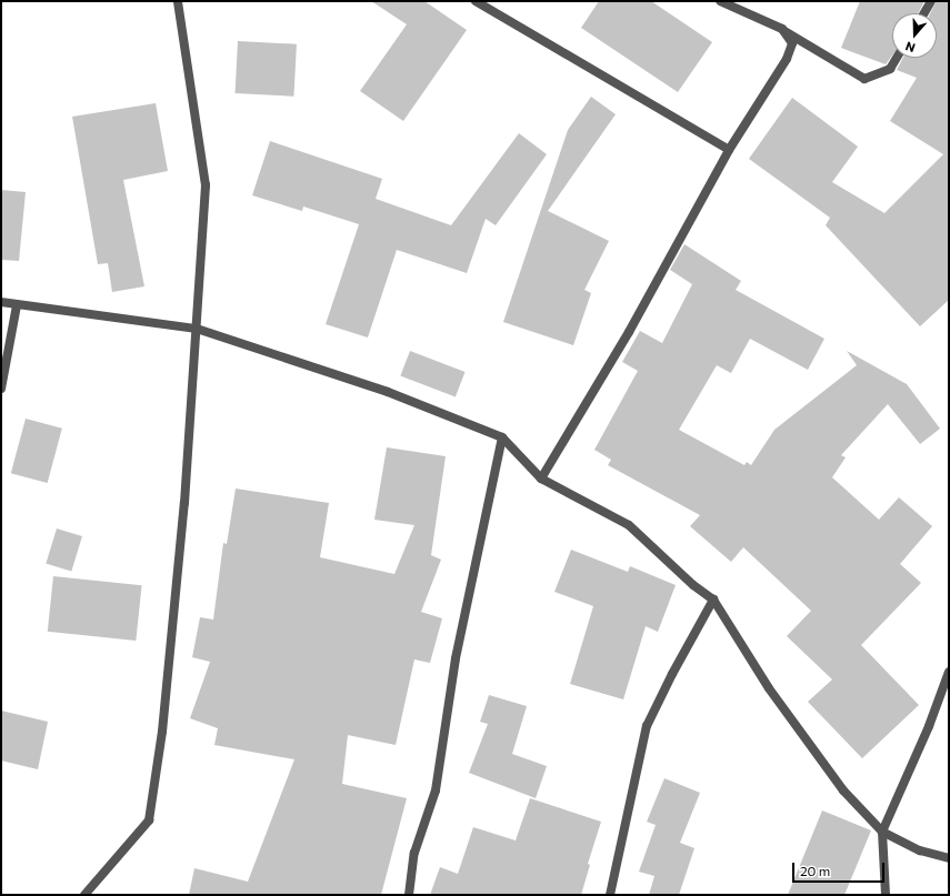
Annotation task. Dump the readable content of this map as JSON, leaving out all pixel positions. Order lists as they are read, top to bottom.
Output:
{
  "scale_bar": "20 m",
  "north": "bottom"
}
